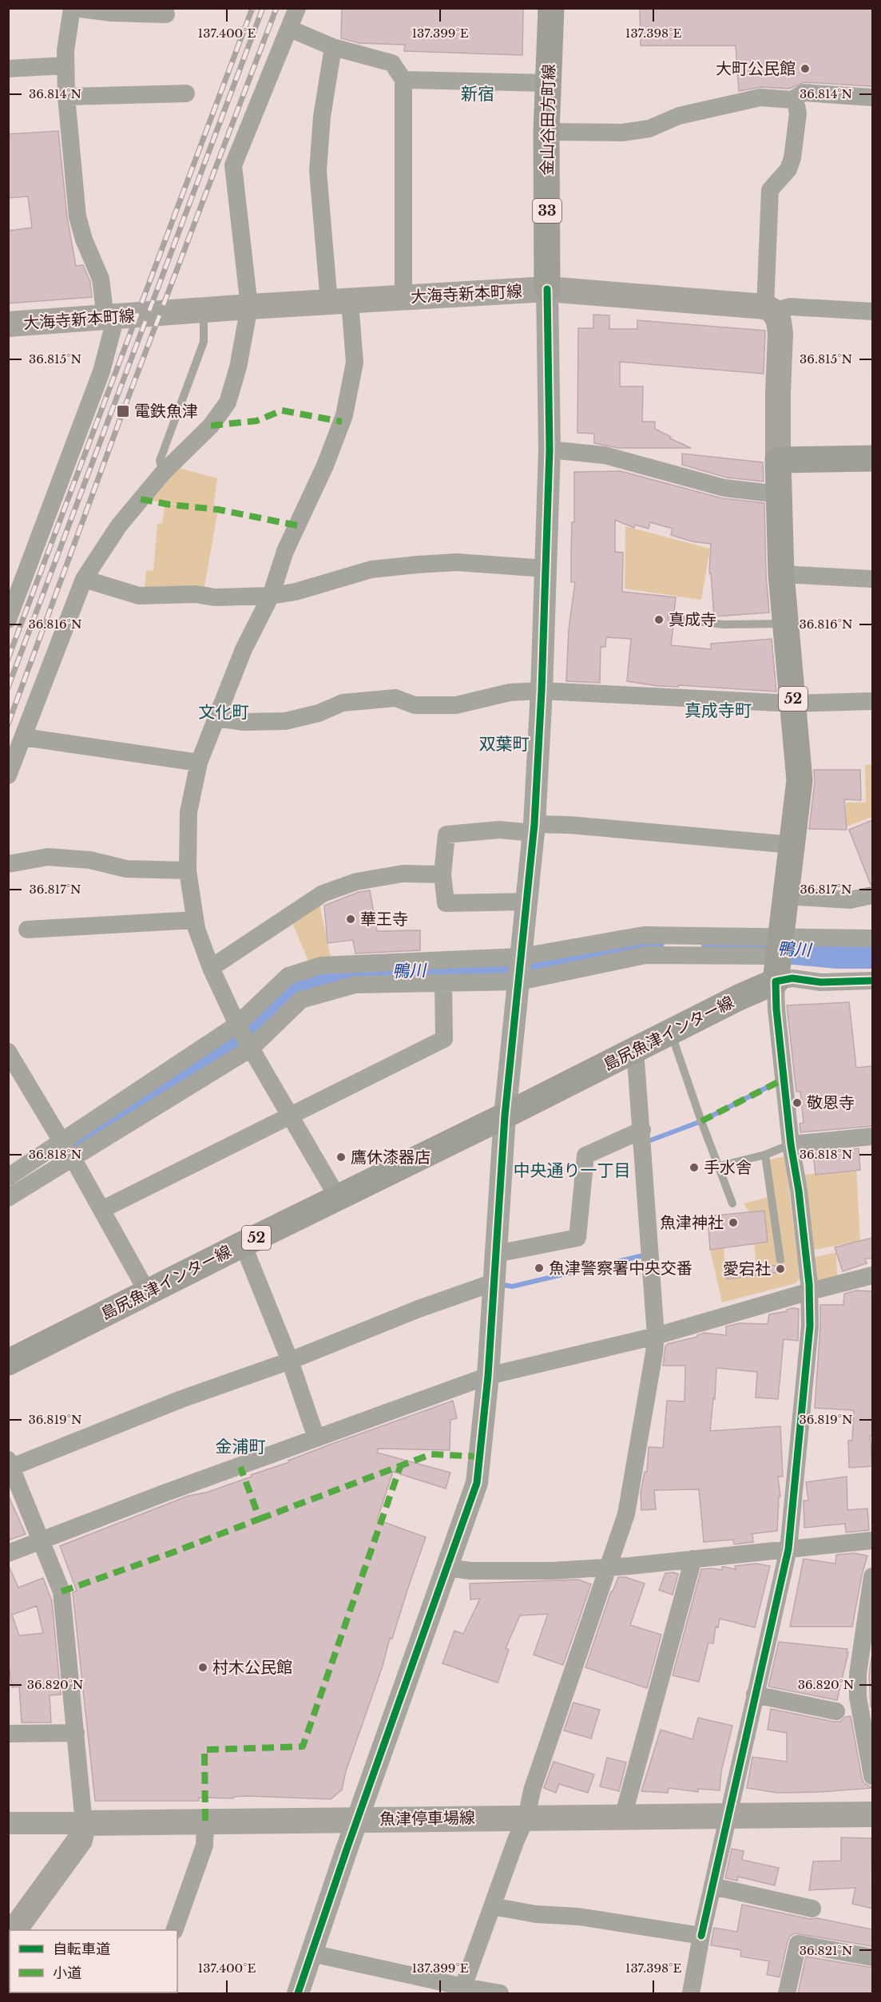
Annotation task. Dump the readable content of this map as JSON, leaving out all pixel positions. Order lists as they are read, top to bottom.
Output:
{
  "streets": {
    "main road": [
      "金山谷田方町線",
      "33",
      "大海寺新本町線",
      "52",
      "島尻魚津インター線",
      "魚津停車場線"
    ]
  },
  "crossings": [
    ["金山谷田方町線", "大海寺新本町線"],
    ["52", "島尻魚津インター線"]
  ],
  "districts": [
    "新宿",
    "真成寺町",
    "文化町",
    "双葉町",
    "中央通り一丁目",
    "金浦町"
  ],
  "water": ["鴨川"],
  "places": {
    "other": [
      "大町公民館",
      "真成寺",
      "華王寺",
      "敬恩寺",
      "鷹休漆器店",
      "手水舎",
      "魚津神社",
      "魚津警察署中央交番",
      "愛宕社",
      "村木公民館"
    ],
    "transit": ["電鉄魚津"]
  },
  "legend": ["自転車道", "小道"],
  "coordinates": [
    "137.400°E",
    "137.399°E",
    "137.398°E",
    "36.814°N",
    "36.815°N",
    "36.816°N",
    "36.817°N",
    "36.818°N",
    "36.819°N",
    "36.820°N",
    "36.821°N"
  ]
}
